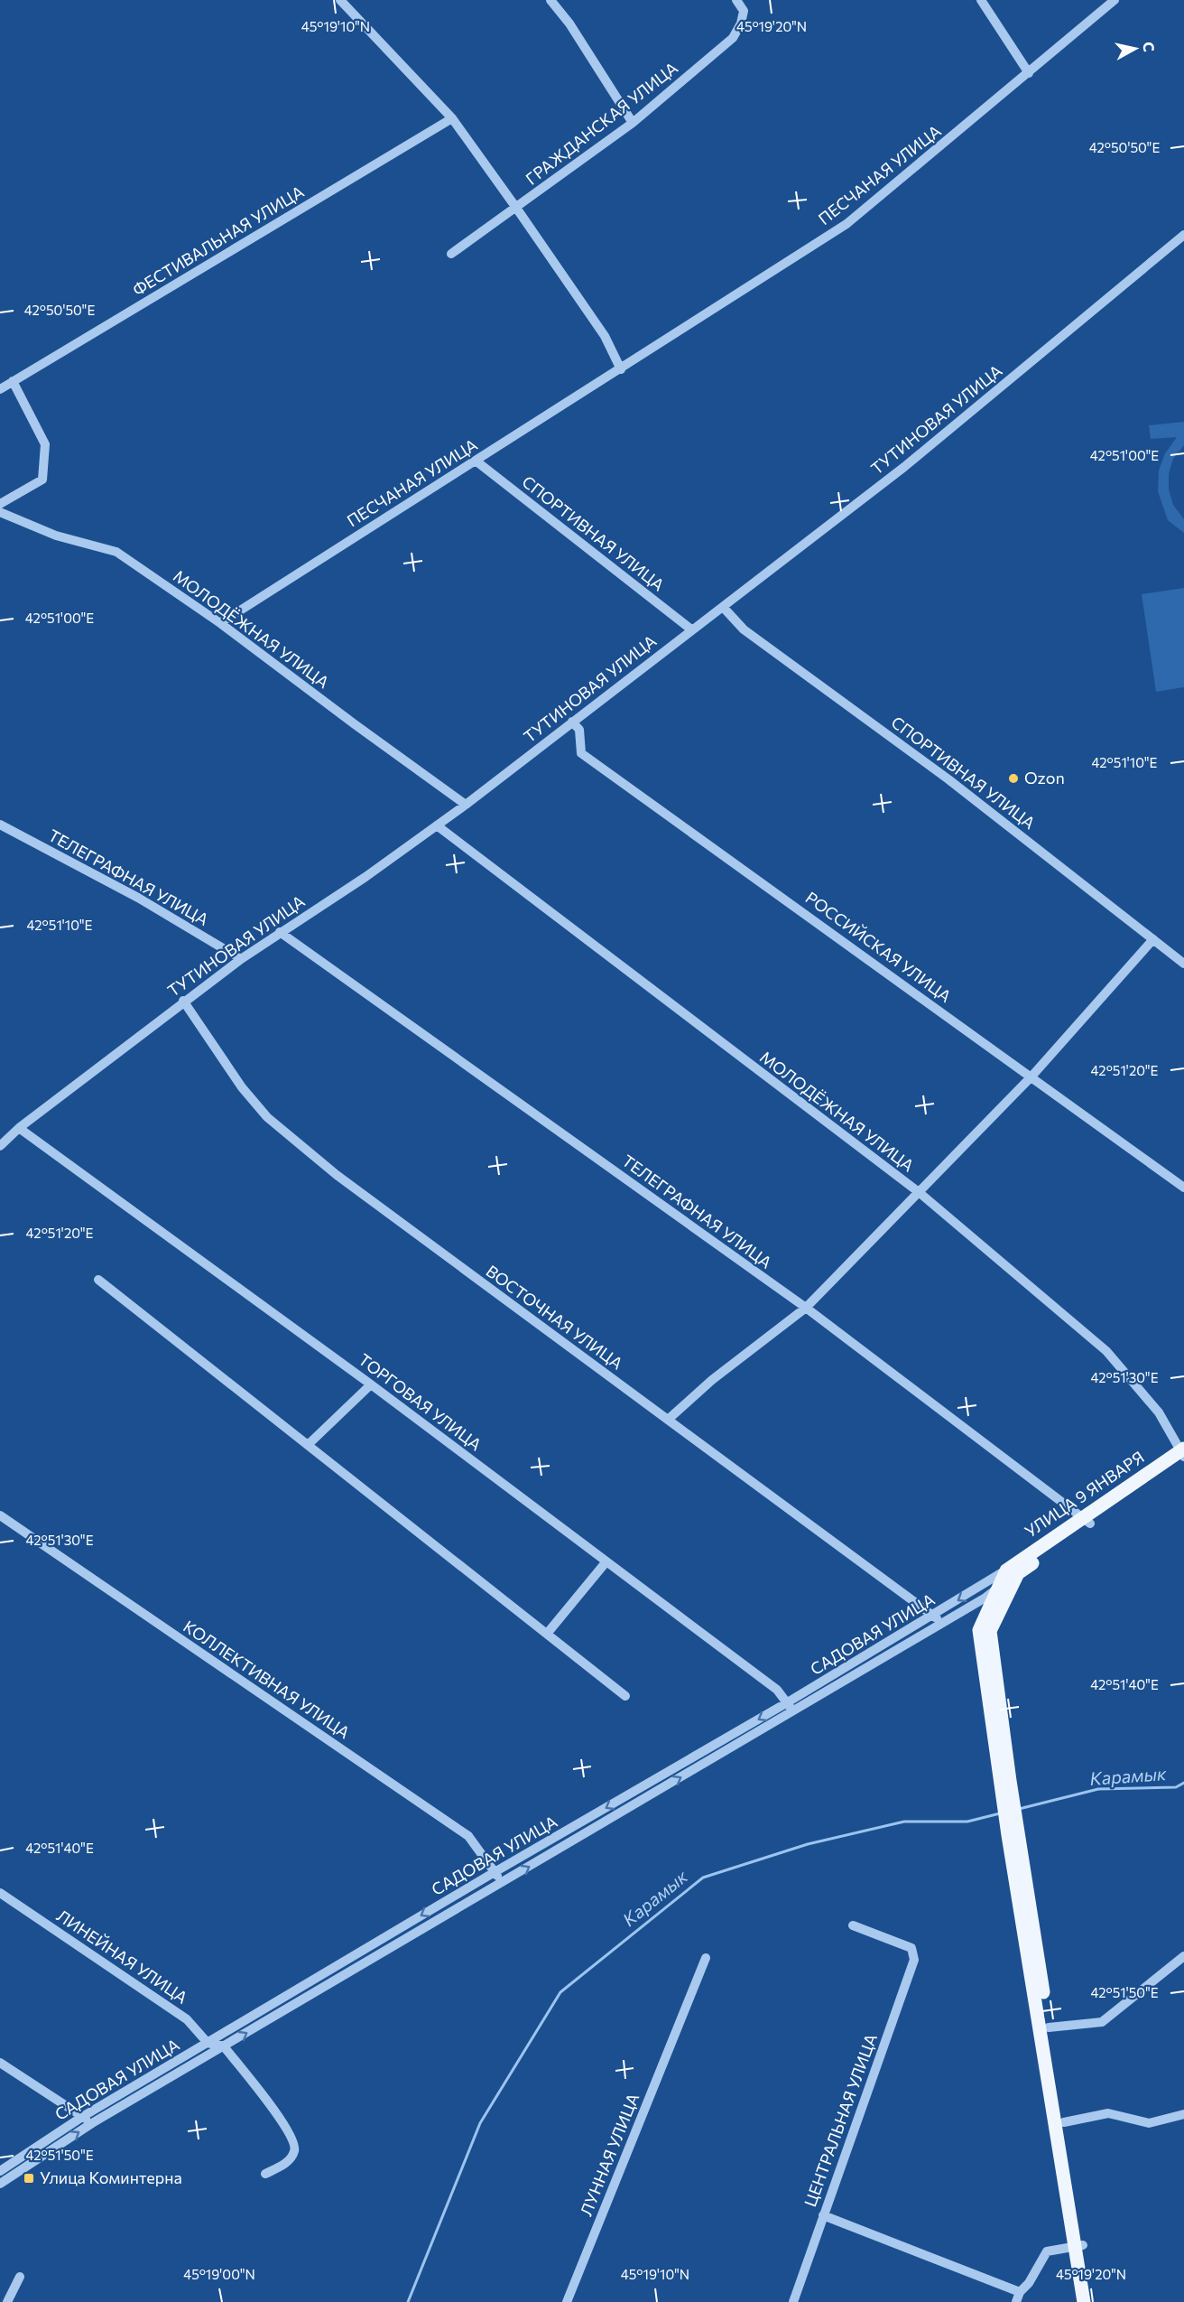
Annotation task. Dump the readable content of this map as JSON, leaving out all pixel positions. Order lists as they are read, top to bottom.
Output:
{
  "streets": {
    "main road": ["УЛИЦА 9 ЯНВАРЯ"],
    "street": [
      "ГРАЖДАНСКАЯ УЛИЦА",
      "ПЕСЧАНАЯ УЛИЦА",
      "ФЕСТИВАЛЬНАЯ УЛИЦА",
      "ТУТИНОВАЯ УЛИЦА",
      "СПОРТИВНАЯ УЛИЦА",
      "МОЛОДЁЖНАЯ УЛИЦА",
      "ТЕЛЕГРАФНАЯ УЛИЦА",
      "РОССИЙСКАЯ УЛИЦА",
      "ВОСТОЧНАЯ УЛИЦА",
      "ТОРГОВАЯ УЛИЦА",
      "САДОВАЯ УЛИЦА",
      "КОЛЛЕКТИВНАЯ УЛИЦА",
      "ЛИНЕЙНАЯ УЛИЦА",
      "ЦЕНТРАЛЬНАЯ УЛИЦА",
      "ЛУННАЯ УЛИЦА"
    ]
  },
  "crossings": [
    ["ПЕСЧАНАЯ УЛИЦА", "СПОРТИВНАЯ УЛИЦА"],
    ["ПЕСЧАНАЯ УЛИЦА", "МОЛОДЁЖНАЯ УЛИЦА"],
    ["ТУТИНОВАЯ УЛИЦА", "СПОРТИВНАЯ УЛИЦА"],
    ["ТУТИНОВАЯ УЛИЦА", "МОЛОДЁЖНАЯ УЛИЦА"],
    ["ТУТИНОВАЯ УЛИЦА", "ТЕЛЕГРАФНАЯ УЛИЦА"],
    ["ТУТИНОВАЯ УЛИЦА", "РОССИЙСКАЯ УЛИЦА"],
    ["ТУТИНОВАЯ УЛИЦА", "ВОСТОЧНАЯ УЛИЦА"],
    ["ТУТИНОВАЯ УЛИЦА", "ТОРГОВАЯ УЛИЦА"],
    ["МОЛОДЁЖНАЯ УЛИЦА", "УЛИЦА 9 ЯНВАРЯ"],
    ["ТЕЛЕГРАФНАЯ УЛИЦА", "УЛИЦА 9 ЯНВАРЯ"],
    ["ВОСТОЧНАЯ УЛИЦА", "САДОВАЯ УЛИЦА"],
    ["ТОРГОВАЯ УЛИЦА", "САДОВАЯ УЛИЦА"],
    ["УЛИЦА 9 ЯНВАРЯ", "САДОВАЯ УЛИЦА"],
    ["САДОВАЯ УЛИЦА", "КОЛЛЕКТИВНАЯ УЛИЦА"],
    ["САДОВАЯ УЛИЦА", "ЛИНЕЙНАЯ УЛИЦА"]
  ],
  "water": ["Карамык"],
  "places": {
    "other": ["Ozon"],
    "transit": ["Улица Коминтерна"]
  },
  "north": "right",
  "coordinates": [
    "45°19'10\"N",
    "45°19'20\"N",
    "42°50'50\"E",
    "42°51'00\"E",
    "42°51'10\"E",
    "42°51'20\"E",
    "42°51'30\"E",
    "42°51'40\"E",
    "42°51'50\"E",
    "45°19'00\"N"
  ]
}
